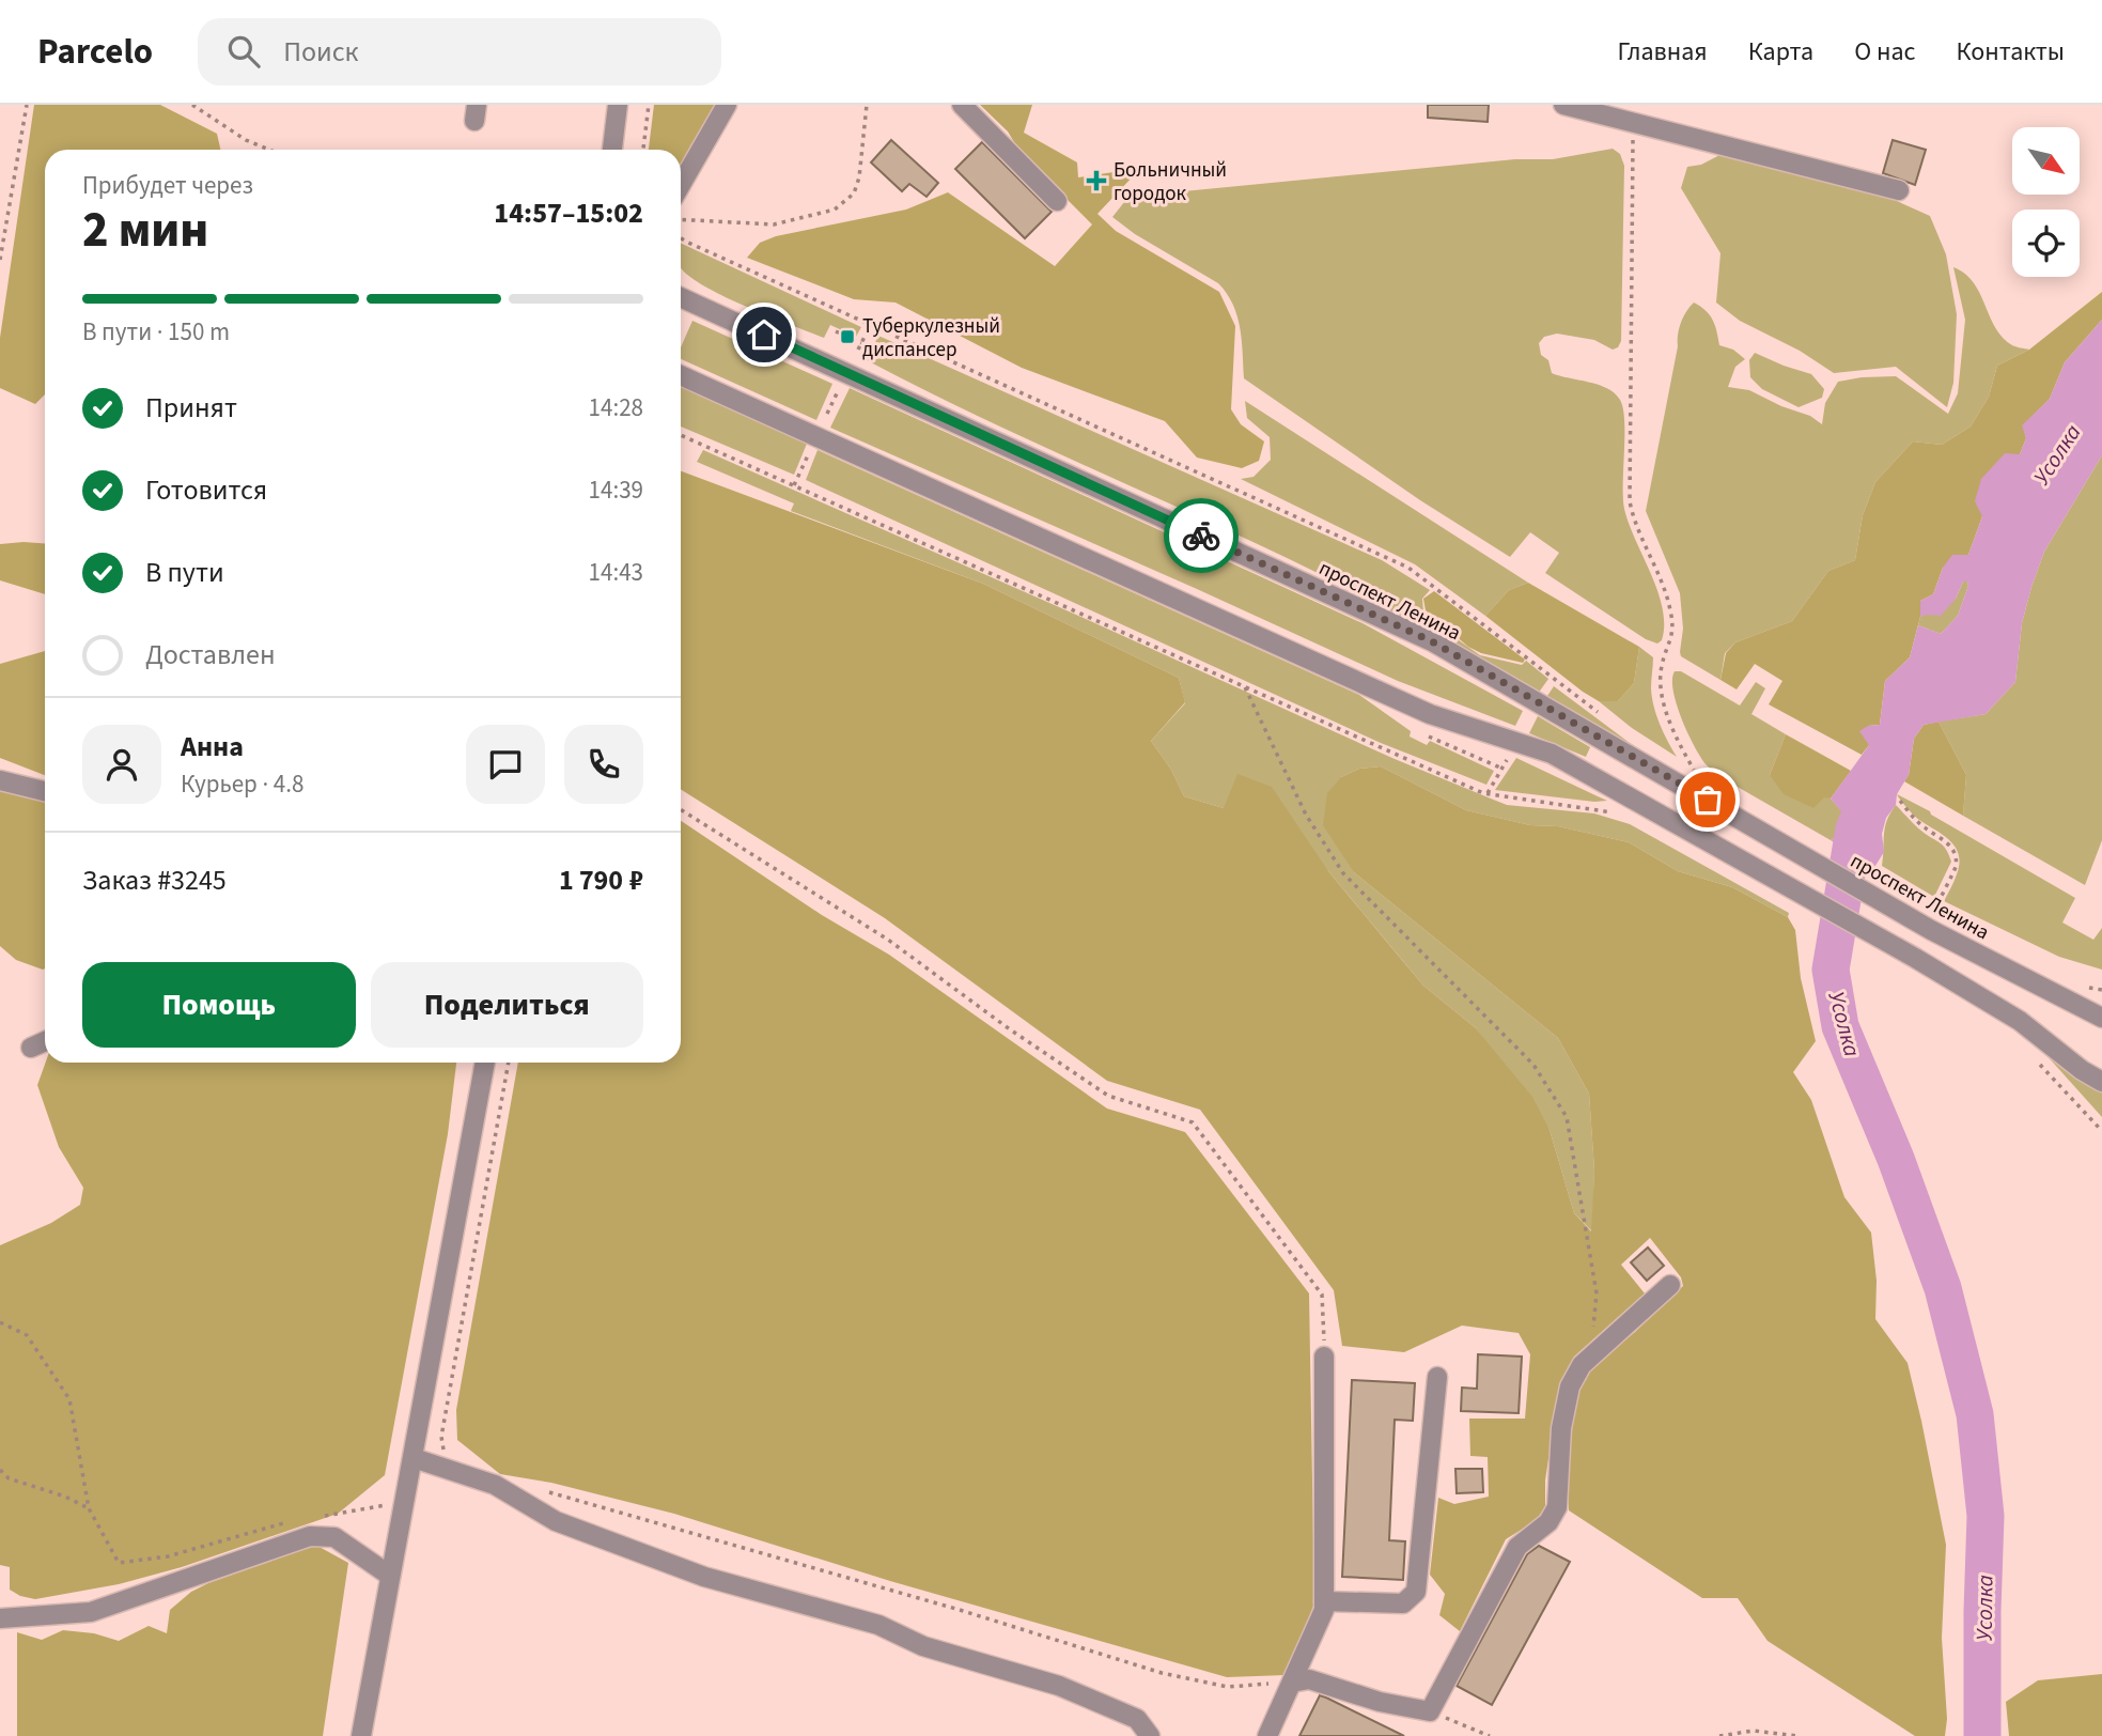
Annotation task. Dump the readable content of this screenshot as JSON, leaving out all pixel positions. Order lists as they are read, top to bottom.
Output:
{
  "streets": {
    "street": ["проспект Ленина"]
  },
  "water": ["Усолка"],
  "places": {
    "health": ["Больничный городок"],
    "transit": ["Туберкулезный диспансер"]
  },
  "north": "bottom right",
  "page": {
    "header": "Parcelo",
    "search": "Поиск",
    "nav": [
      "Главная",
      "Карта",
      "О нас",
      "Контакты"
    ],
    "heading": ["2 мин", "Прибудет через", "14:57–15:02"],
    "panel": [
      "Анна",
      "Курьер · 4.8",
      "Заказ #3245",
      "1 790 ₽"
    ],
    "bar": "В пути · 150 m",
    "list": [
      ["Принят", "14:28"],
      ["Готовится", "14:39"],
      ["В пути", "14:43"],
      "Доставлен"
    ],
    "buttons": ["Помощь", "Поделиться"]
  }
}
